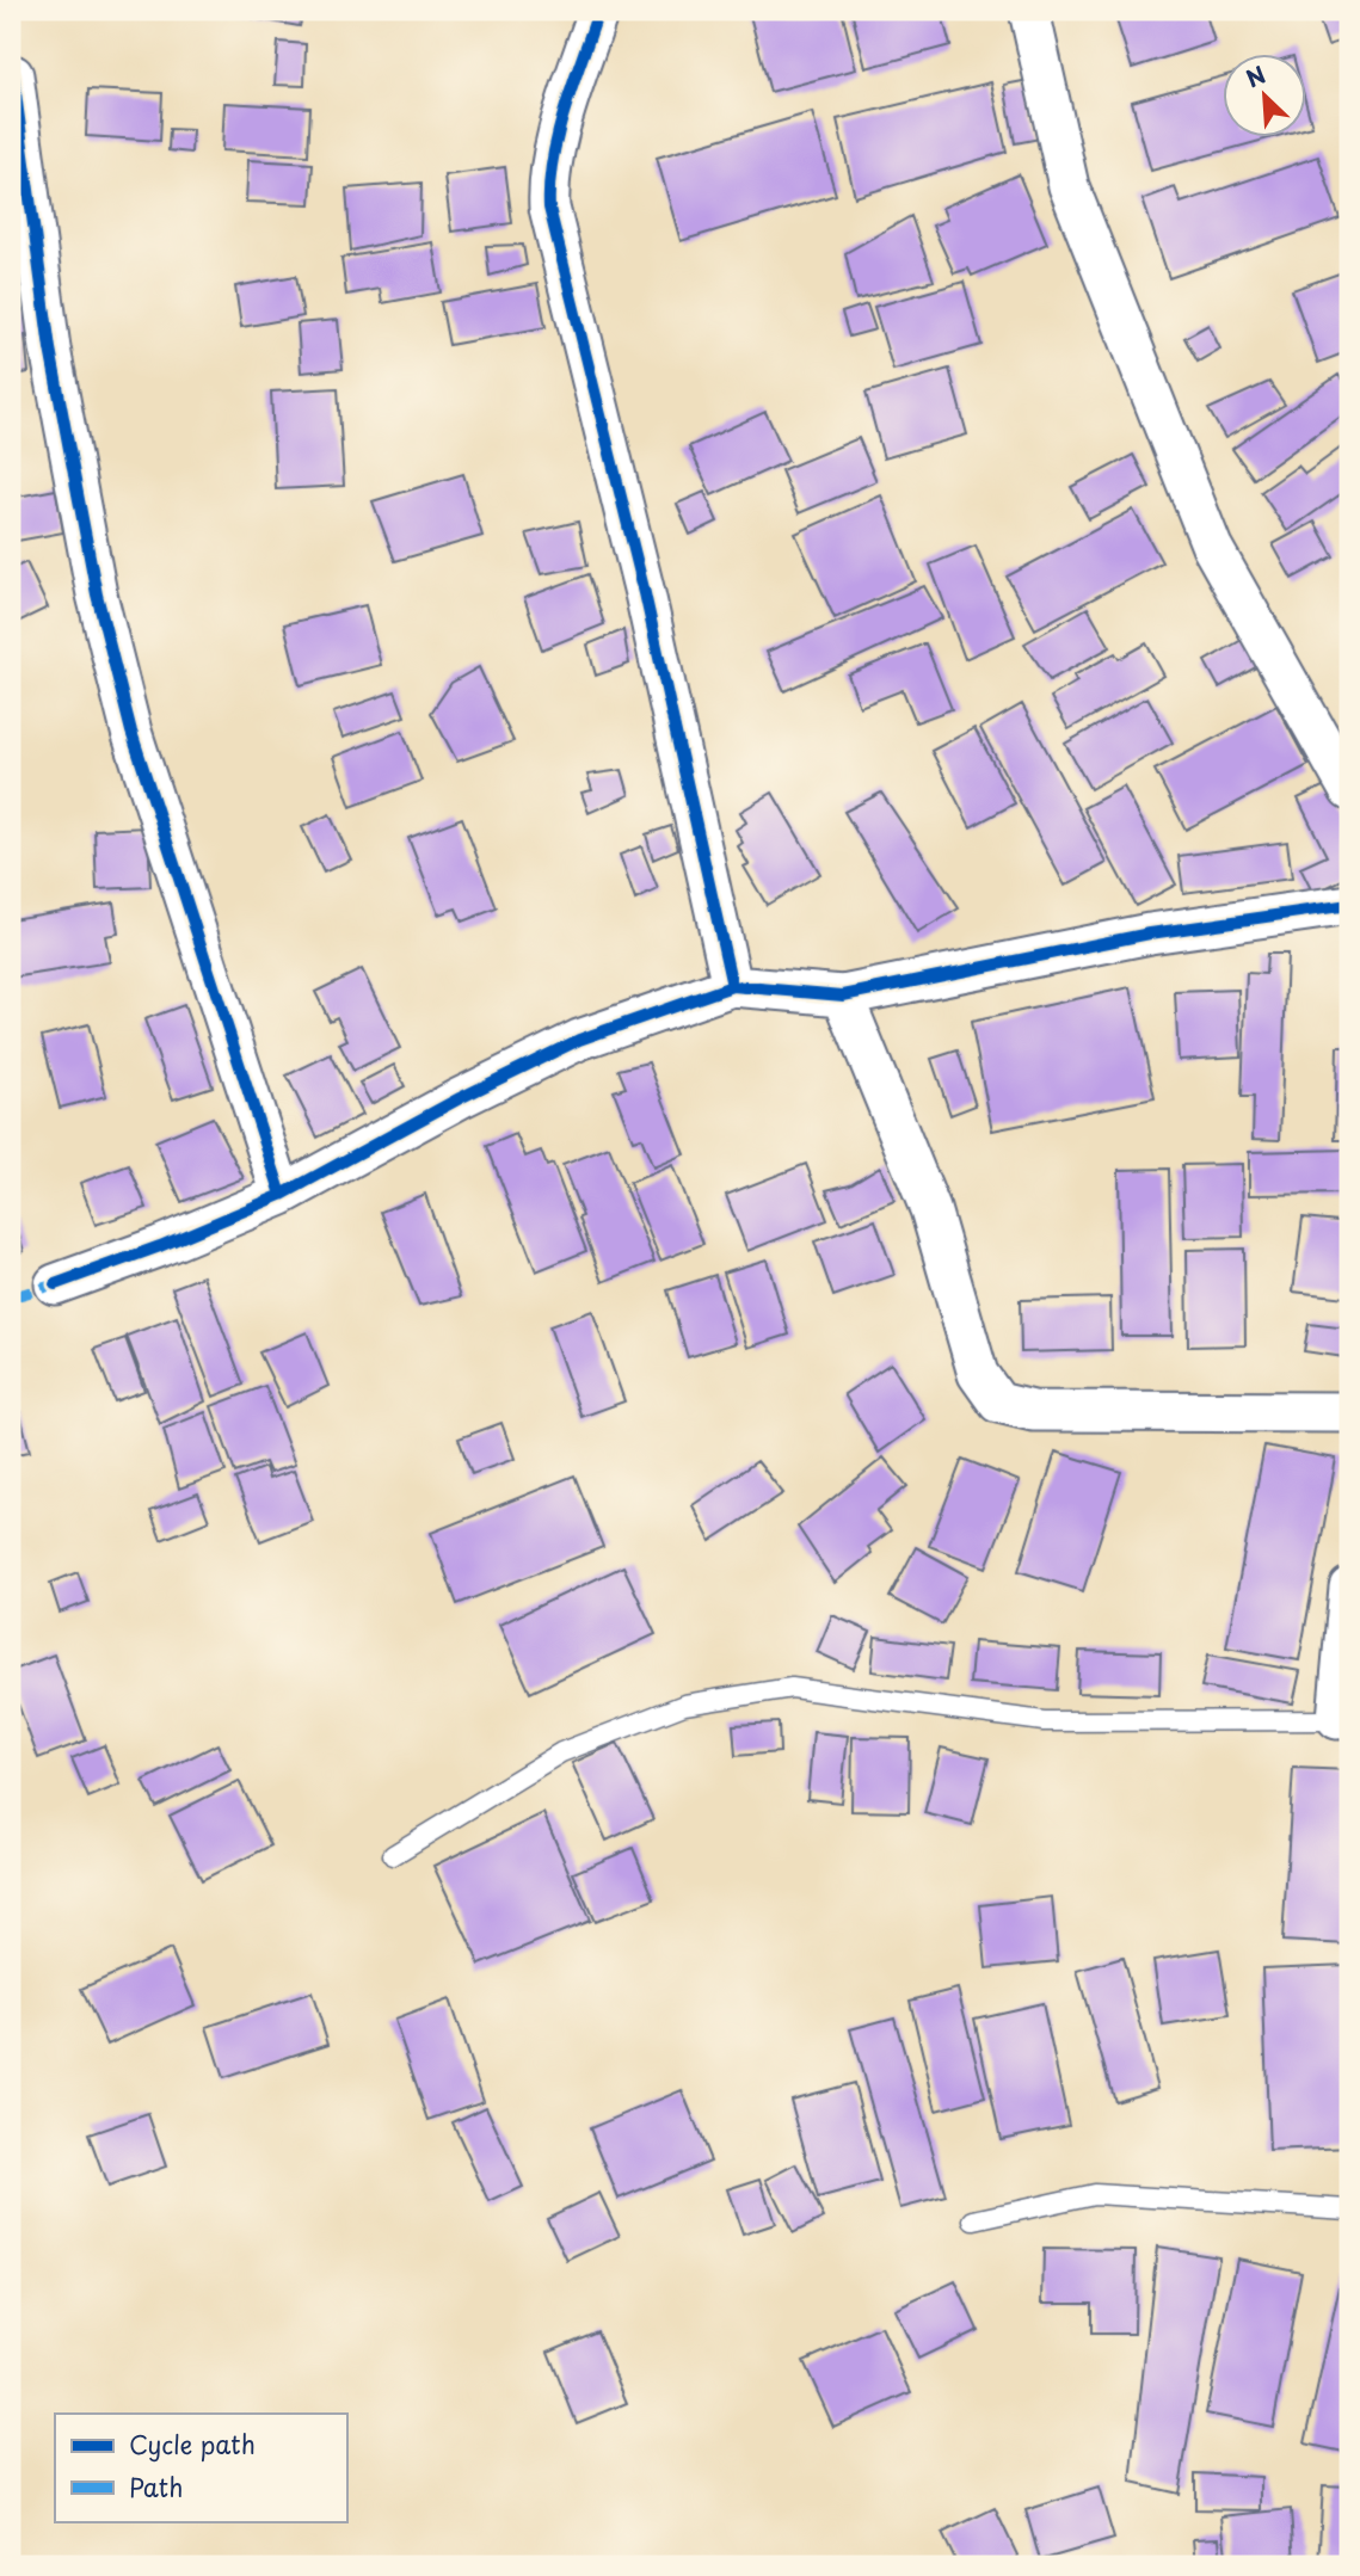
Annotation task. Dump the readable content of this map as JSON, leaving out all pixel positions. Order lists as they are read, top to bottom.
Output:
{
  "legend": ["Cycle path", "Path"],
  "north": "top left"
}
